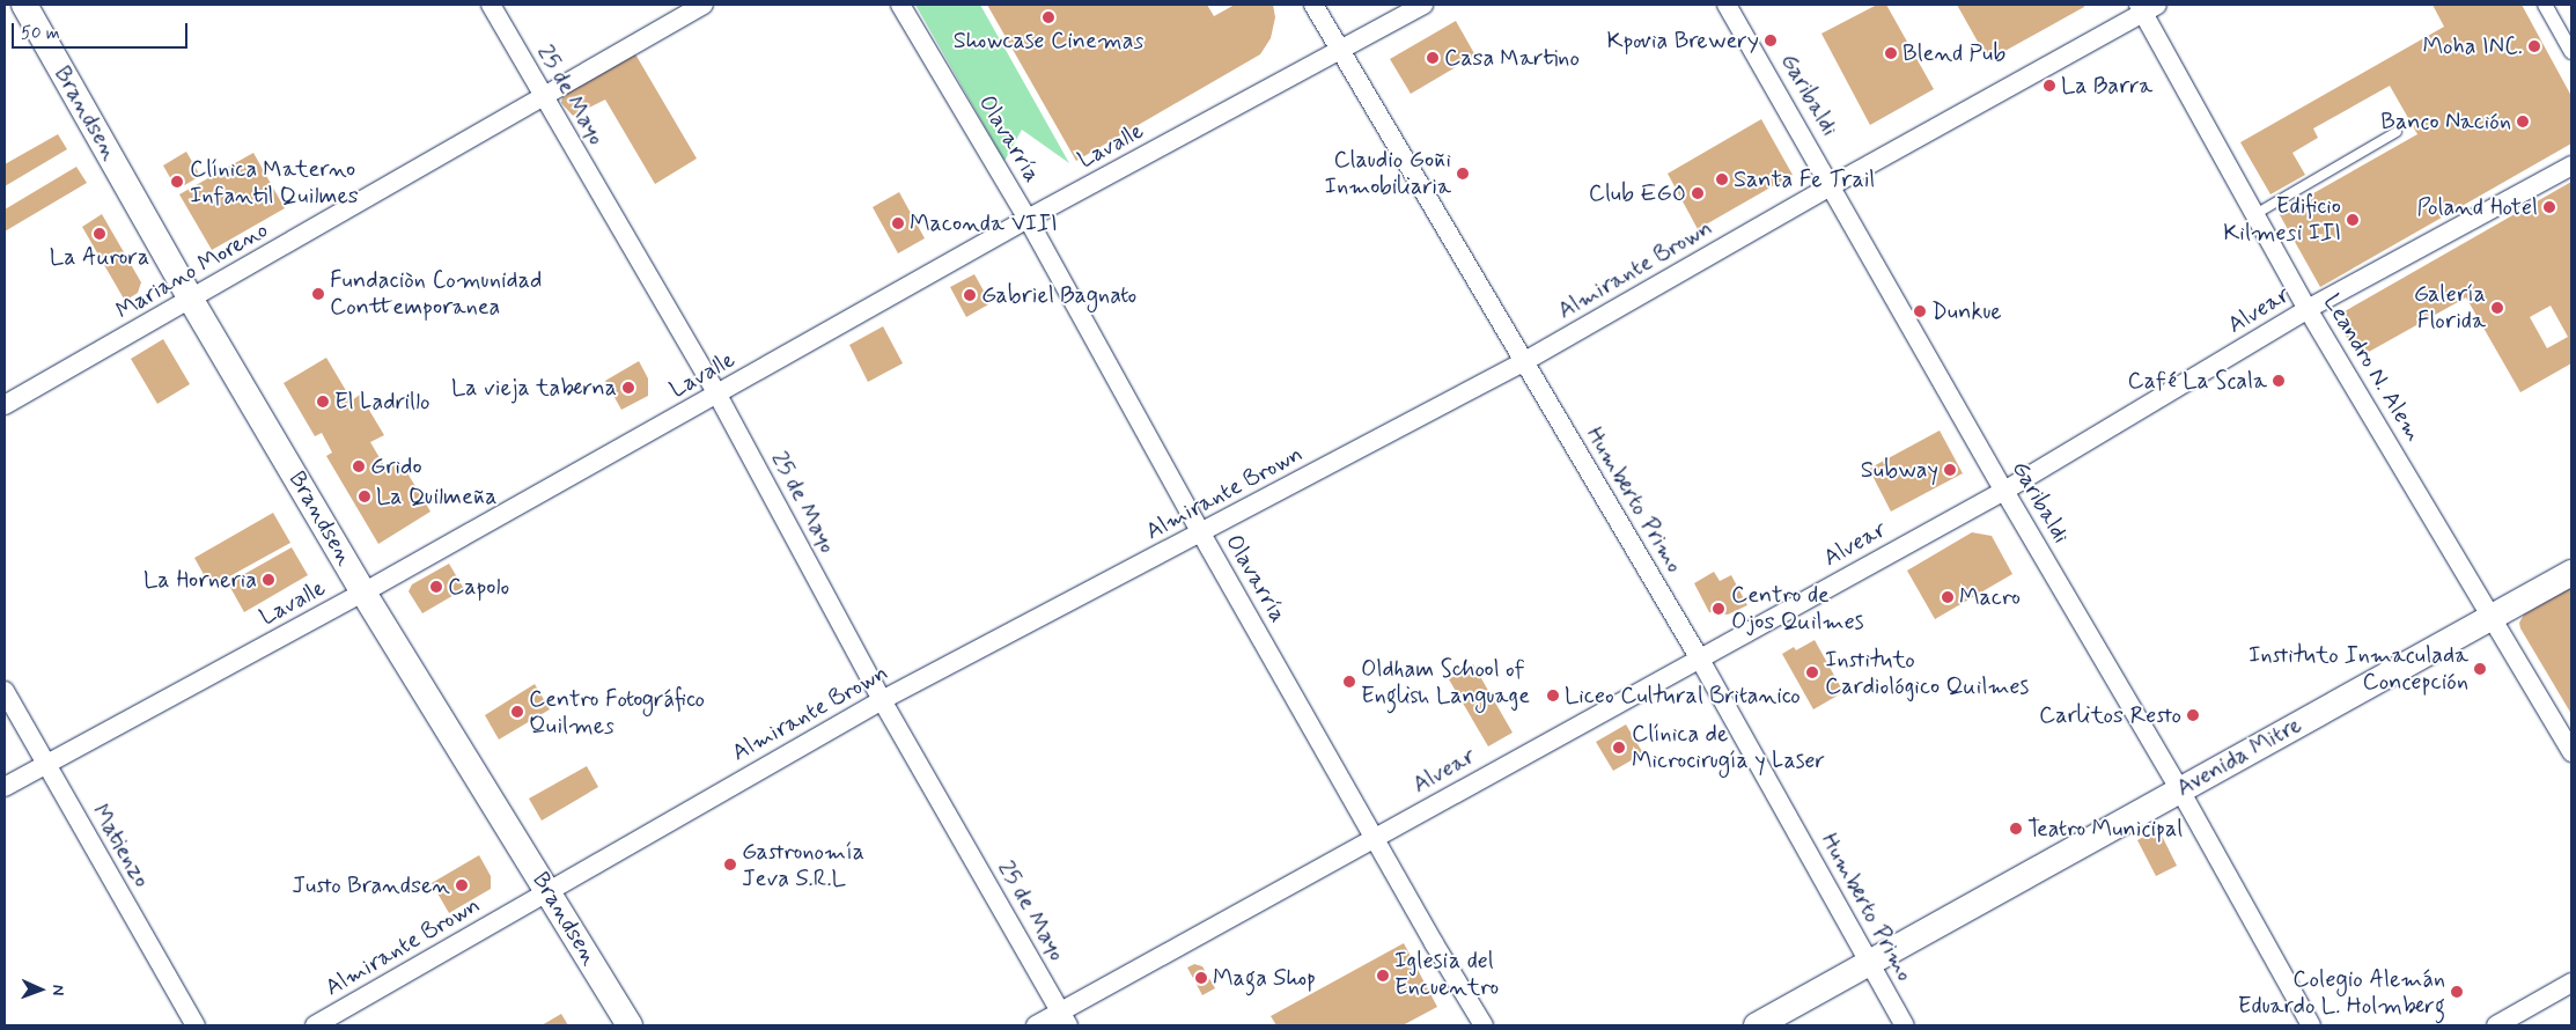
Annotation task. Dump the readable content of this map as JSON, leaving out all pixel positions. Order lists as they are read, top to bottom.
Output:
{
  "streets": {
    "main road": ["Brandsen", "Avenida Mitre"],
    "street": [
      "25 de Mayo",
      "Garibaldi",
      "Olavarría",
      "Lavalle",
      "Almirante Brown",
      "Mariano Moreno",
      "Alvear",
      "Leandro N. Alem",
      "Humberto Primo",
      "Matienzo"
    ]
  },
  "crossings": [
    ["25 de Mayo", "Lavalle"],
    ["25 de Mayo", "Almirante Brown"],
    ["25 de Mayo", "Mariano Moreno"],
    ["25 de Mayo", "Alvear"],
    ["Garibaldi", "Almirante Brown"],
    ["Garibaldi", "Alvear"],
    ["Garibaldi", "Avenida Mitre"],
    ["Brandsen", "Lavalle"],
    ["Brandsen", "Almirante Brown"],
    ["Brandsen", "Mariano Moreno"],
    ["Olavarría", "Lavalle"],
    ["Olavarría", "Almirante Brown"],
    ["Olavarría", "Alvear"],
    ["Lavalle", "Humberto Primo"],
    ["Lavalle", "Matienzo"],
    ["Almirante Brown", "Leandro N. Alem"],
    ["Almirante Brown", "Humberto Primo"],
    ["Alvear", "Leandro N. Alem"],
    ["Alvear", "Humberto Primo"],
    ["Leandro N. Alem", "Avenida Mitre"],
    ["Humberto Primo", "Avenida Mitre"]
  ],
  "places": [
    "Showcase Cinemas",
    "Kpovia Brewery",
    "Moha INC.",
    "Blend Pub",
    "Casa Martino",
    "La Barra",
    "Banco Nación",
    "Claudio Goñi Inmobiliaria",
    "Santa Fe Trail",
    "Clínica Materno Infantil Quilmes",
    "Club EGO",
    "Poland Hotel",
    "Edificio Kilmesi III",
    "Maconda VIII",
    "La Aurora",
    "Fundaciòn Comunidad Conttemporanea",
    "Gabriel Bagnato",
    "Galería Florida",
    "Dunkue",
    "Café La Scala",
    "La vieja taberna",
    "El Ladrillo",
    "Grido",
    "Subway",
    "La Quilmeña",
    "La Horneria",
    "Capolo",
    "Macro",
    "Centro de Ojos Quilmes",
    "Instituto Inmaculada Concepción",
    "Instituto Cardiológico Quilmes",
    "Oldham School of English Language",
    "Liceo Cultural Britanico",
    "Centro Fotográfico Quilmes",
    "Carlitos Resto",
    "Clínica de Microcirugía y Laser",
    "Teatro Municipal",
    "Gastronomía Jeva S.R.L",
    "Justo Brandsen",
    "Iglesia del Encuentro",
    "Maga Shop",
    "Colegio Alemán Eduardo L. Holmberg"
  ],
  "scale_bar": "50 m",
  "north": "right"
}
